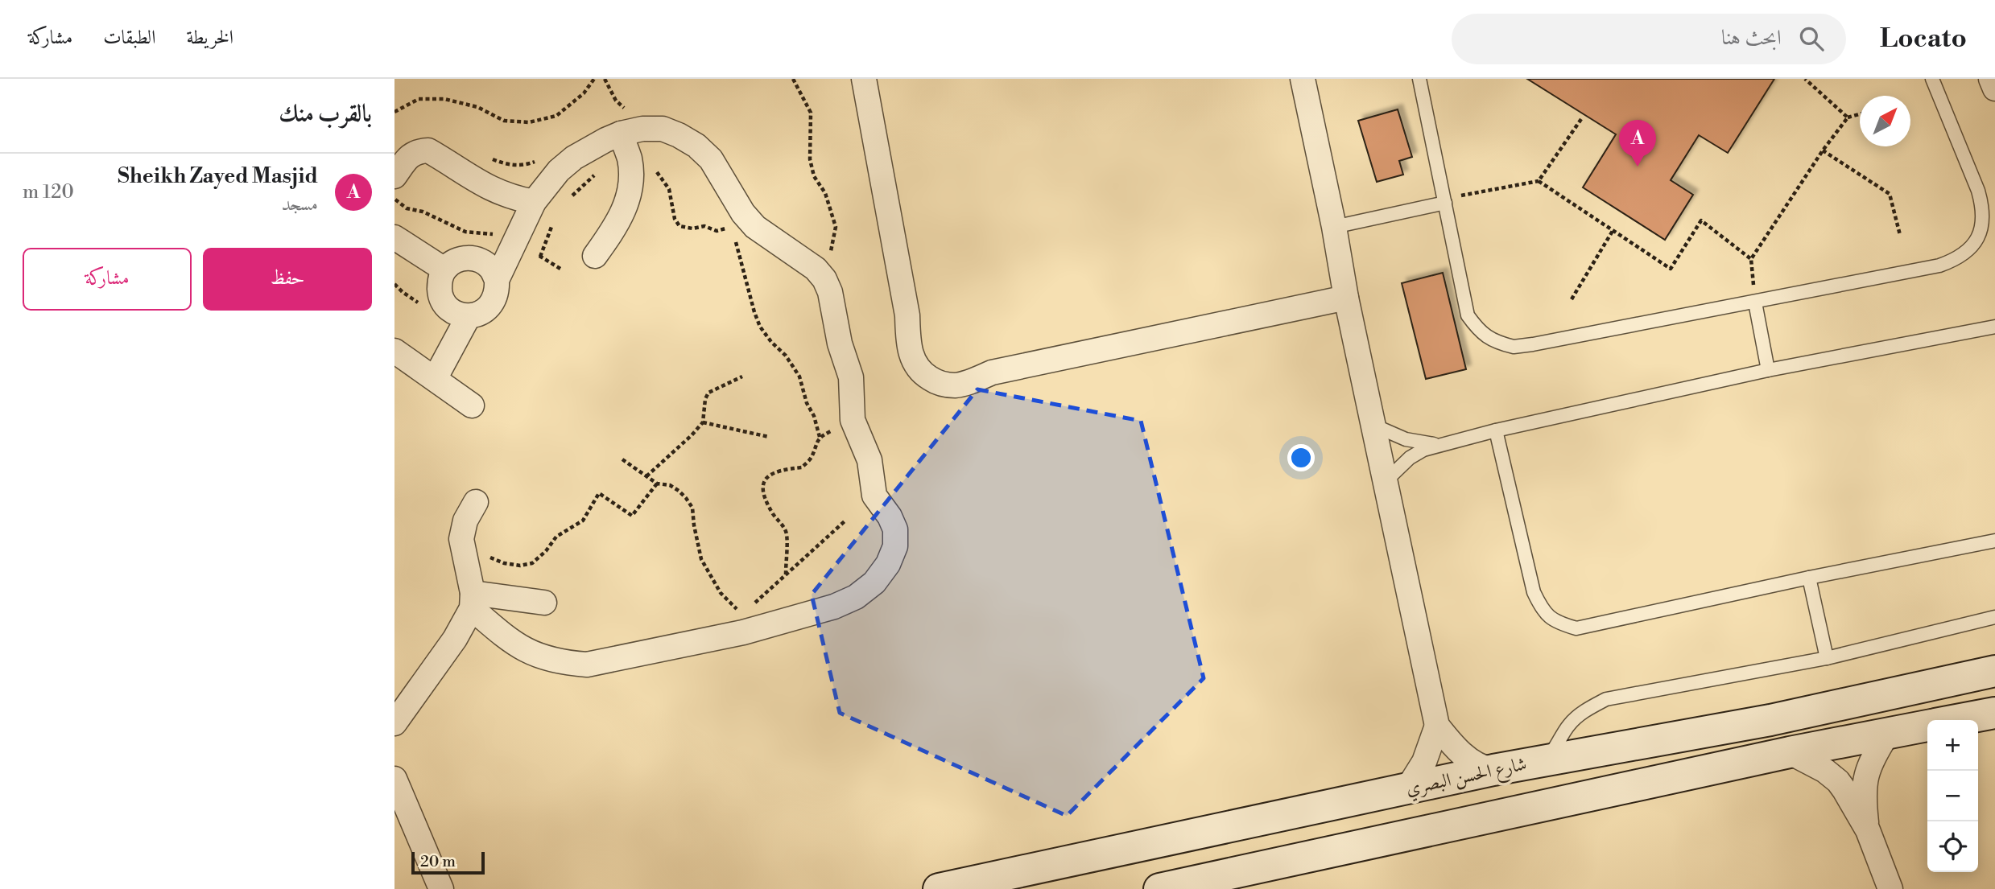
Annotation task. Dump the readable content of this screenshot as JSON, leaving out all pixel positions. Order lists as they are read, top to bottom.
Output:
{
  "streets": {
    "main road": ["شارع الحسن البصري"]
  },
  "scale_bar": "20 m",
  "north": "top right",
  "page": {
    "header": "Locato",
    "search": "ابحث هنا",
    "nav": ["الخريطة", "الطبقات", "مشاركة"],
    "heading": "بالقرب منك",
    "pins": "A",
    "list": [
      {
        "mark": "A",
        "name": "Sheikh Zayed Masjid",
        "note": "مسجد",
        "value": "120 m"
      }
    ],
    "buttons": ["حفظ", "مشاركة"],
    "map_buttons": ["+", "−"],
    "scale": "20 m"
  }
}
